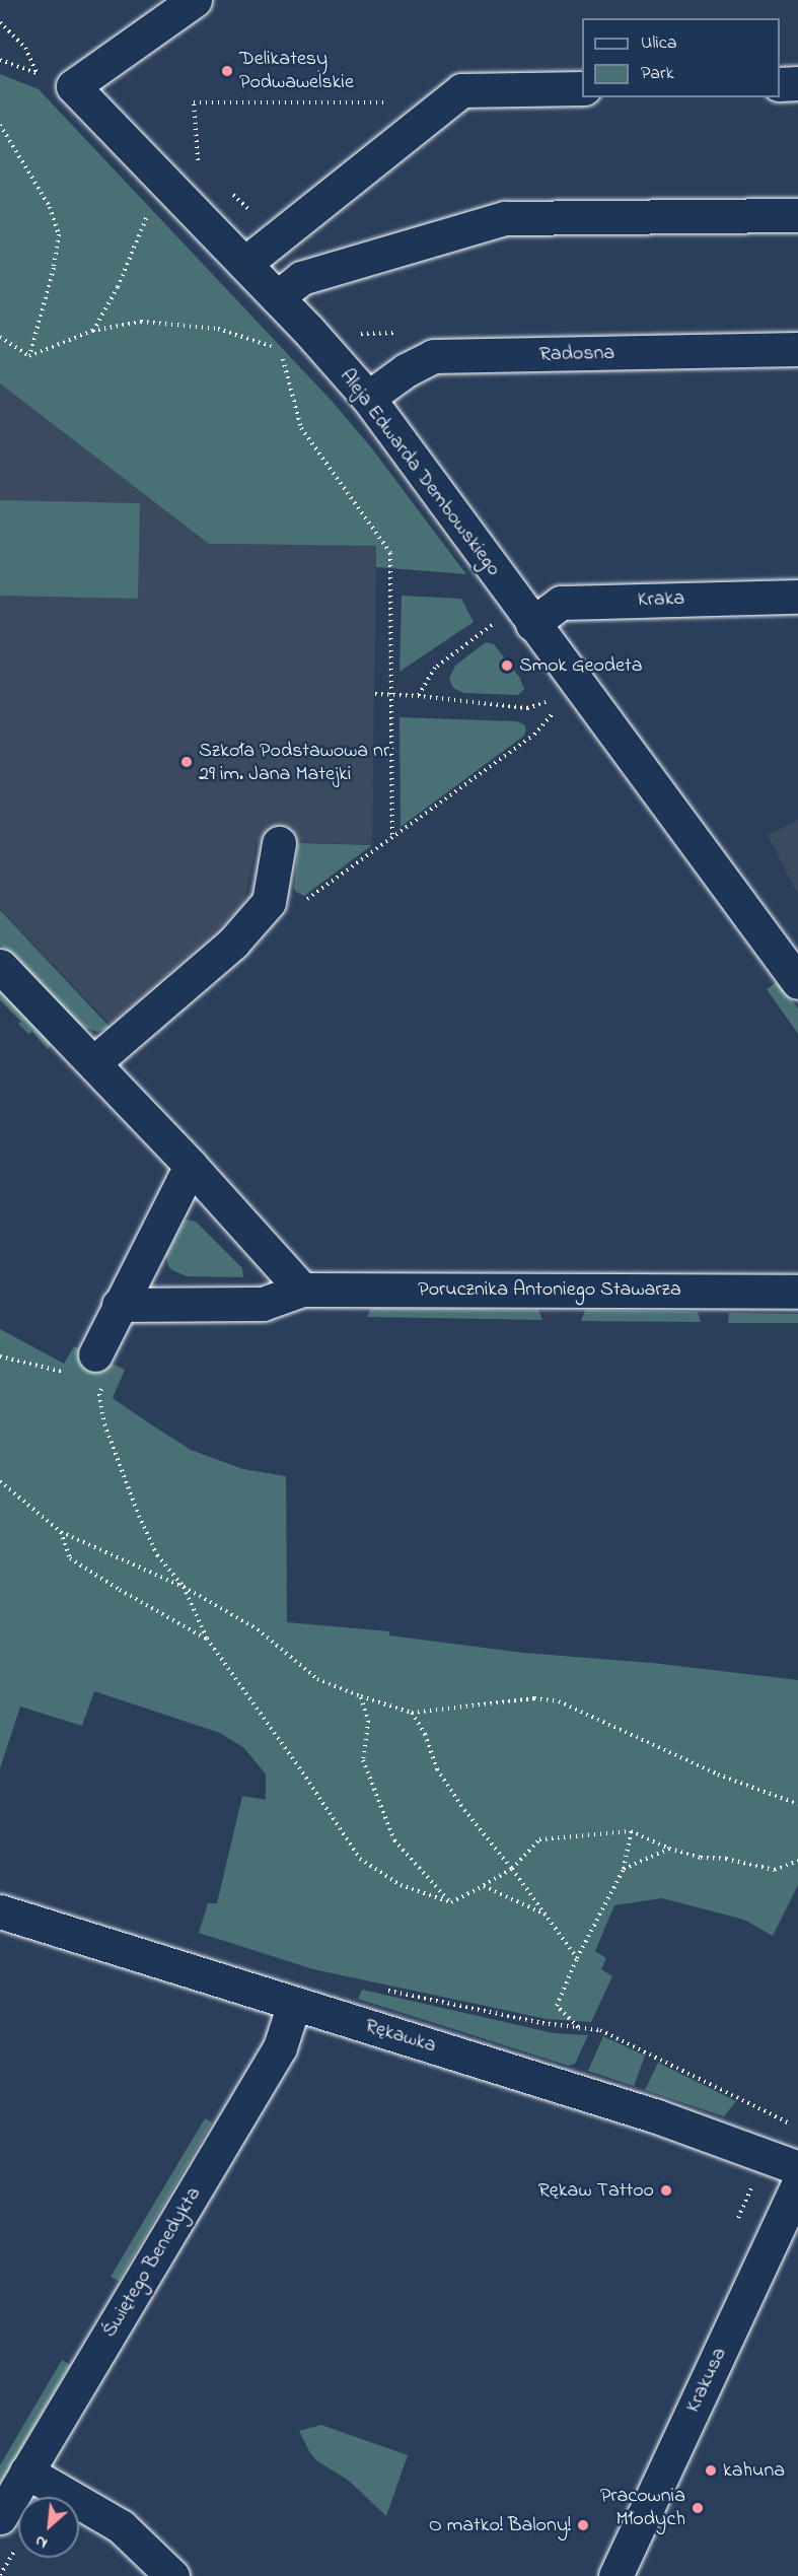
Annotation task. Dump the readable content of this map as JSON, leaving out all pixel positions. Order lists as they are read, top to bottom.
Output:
{
  "streets": {
    "street": [
      "Radosna",
      "Aleja Edwarda Dembowskiego",
      "Kraka",
      "Porucznika Antoniego Stawarza",
      "Rękawka",
      "Świętego Benedykta",
      "Krakusa"
    ]
  },
  "crossings": [
    ["Radosna", "Aleja Edwarda Dembowskiego"],
    ["Aleja Edwarda Dembowskiego", "Kraka"],
    ["Rękawka", "Świętego Benedykta"]
  ],
  "places": [
    "Delikatesy Podwawelskie",
    "Smok Geodeta",
    "Szkoła Podstawowa nr 29 im. Jana Matejki",
    "Rękaw Tattoo",
    "kahuna",
    "Pracownia Młodych",
    "O matko! Balony!"
  ],
  "legend": ["Ulica", "Park"],
  "north": "bottom left"
}
